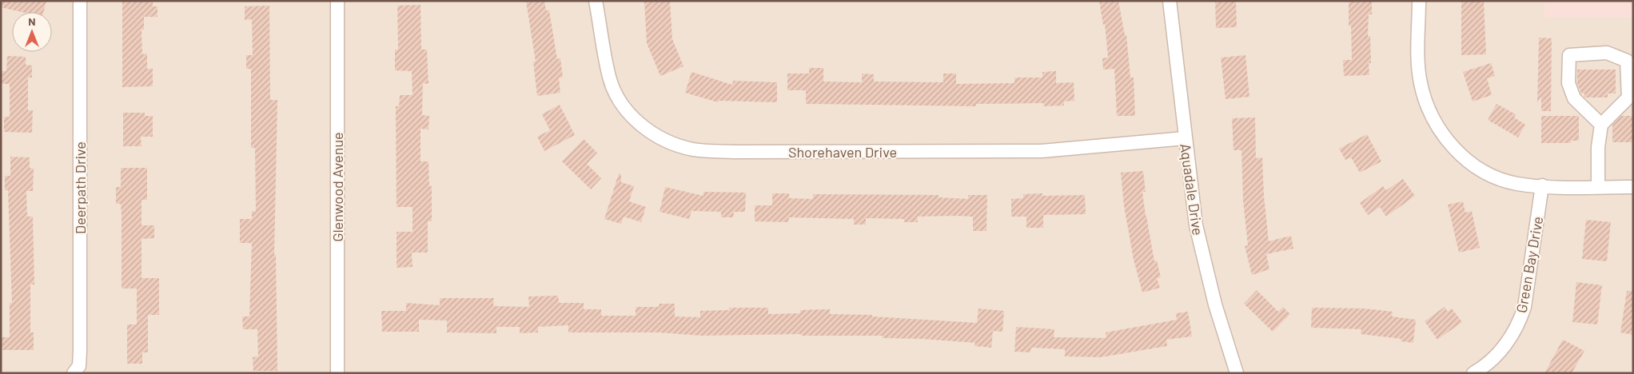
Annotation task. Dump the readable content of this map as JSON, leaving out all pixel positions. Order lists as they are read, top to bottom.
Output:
{
  "streets": {
    "street": [
      "Shorehaven Drive",
      "Glenwood Avenue",
      "Deerpath Drive",
      "Aquadale Drive",
      "Green Bay Drive"
    ]
  },
  "crossings": [
    ["Shorehaven Drive", "Aquadale Drive"]
  ],
  "north": "top"
}
